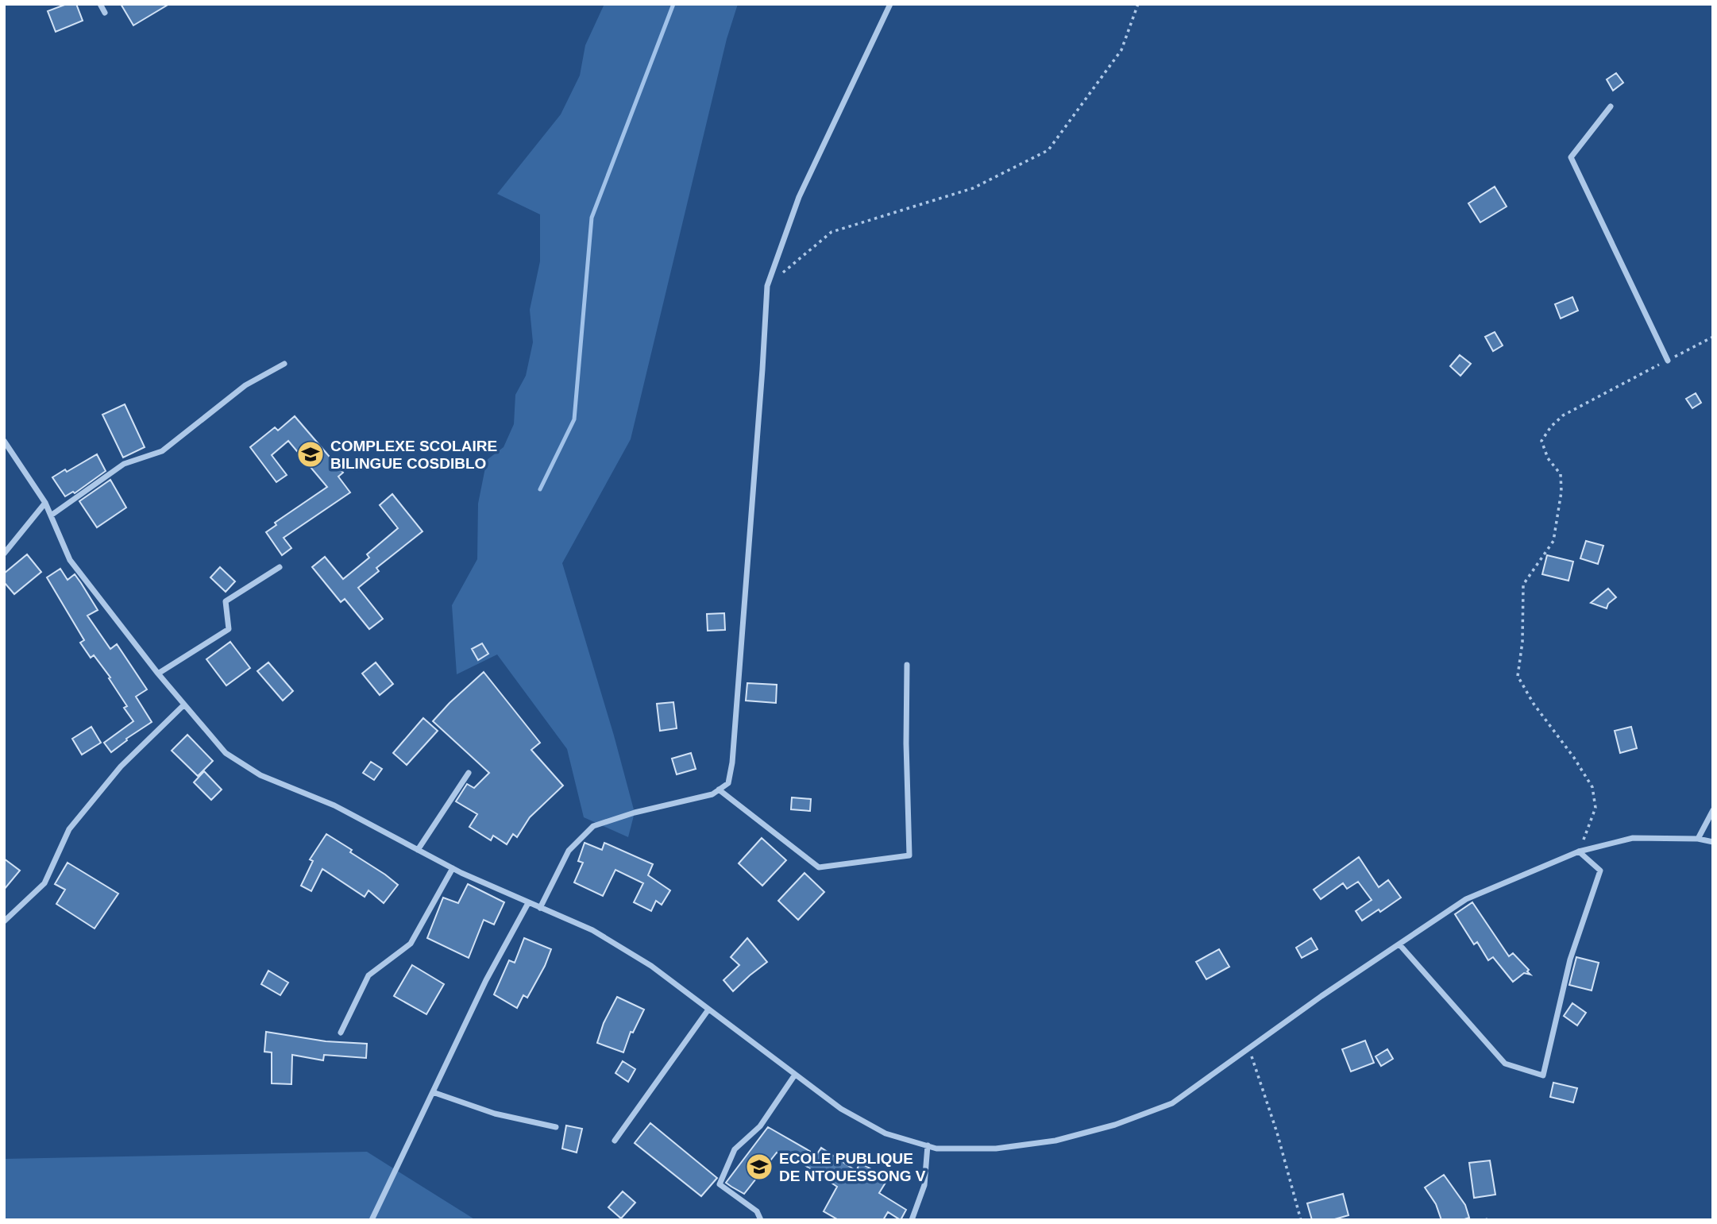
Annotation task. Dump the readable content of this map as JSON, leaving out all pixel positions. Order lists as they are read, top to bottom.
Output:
{
  "places": {
    "school or university": ["COMPLEXE SCOLAIRE BILINGUE COSDIBLO", "ECOLE PUBLIQUE DE NTOUESSONG V"]
  }
}
